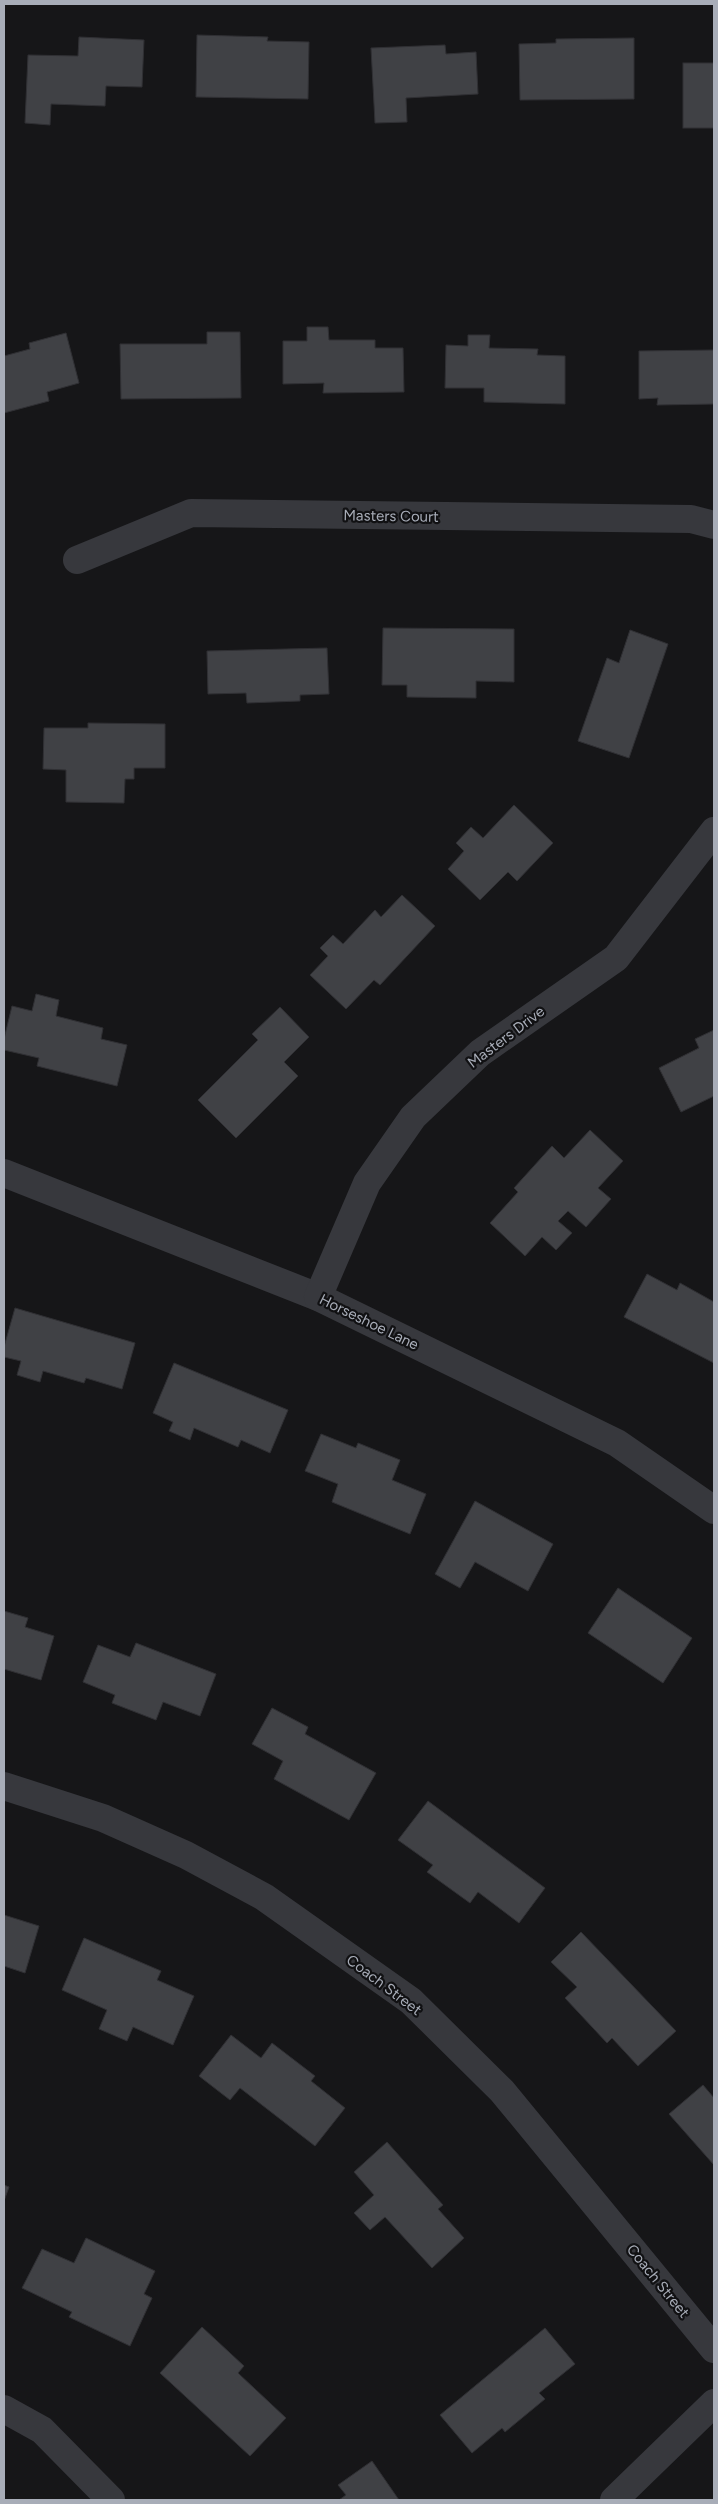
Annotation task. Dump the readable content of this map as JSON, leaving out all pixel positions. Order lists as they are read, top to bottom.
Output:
{
  "streets": {
    "street": [
      "Masters Court",
      "Masters Drive",
      "Horseshoe Lane",
      "Coach Street"
    ]
  },
  "crossings": [
    ["Masters Drive", "Horseshoe Lane"]
  ]
}
